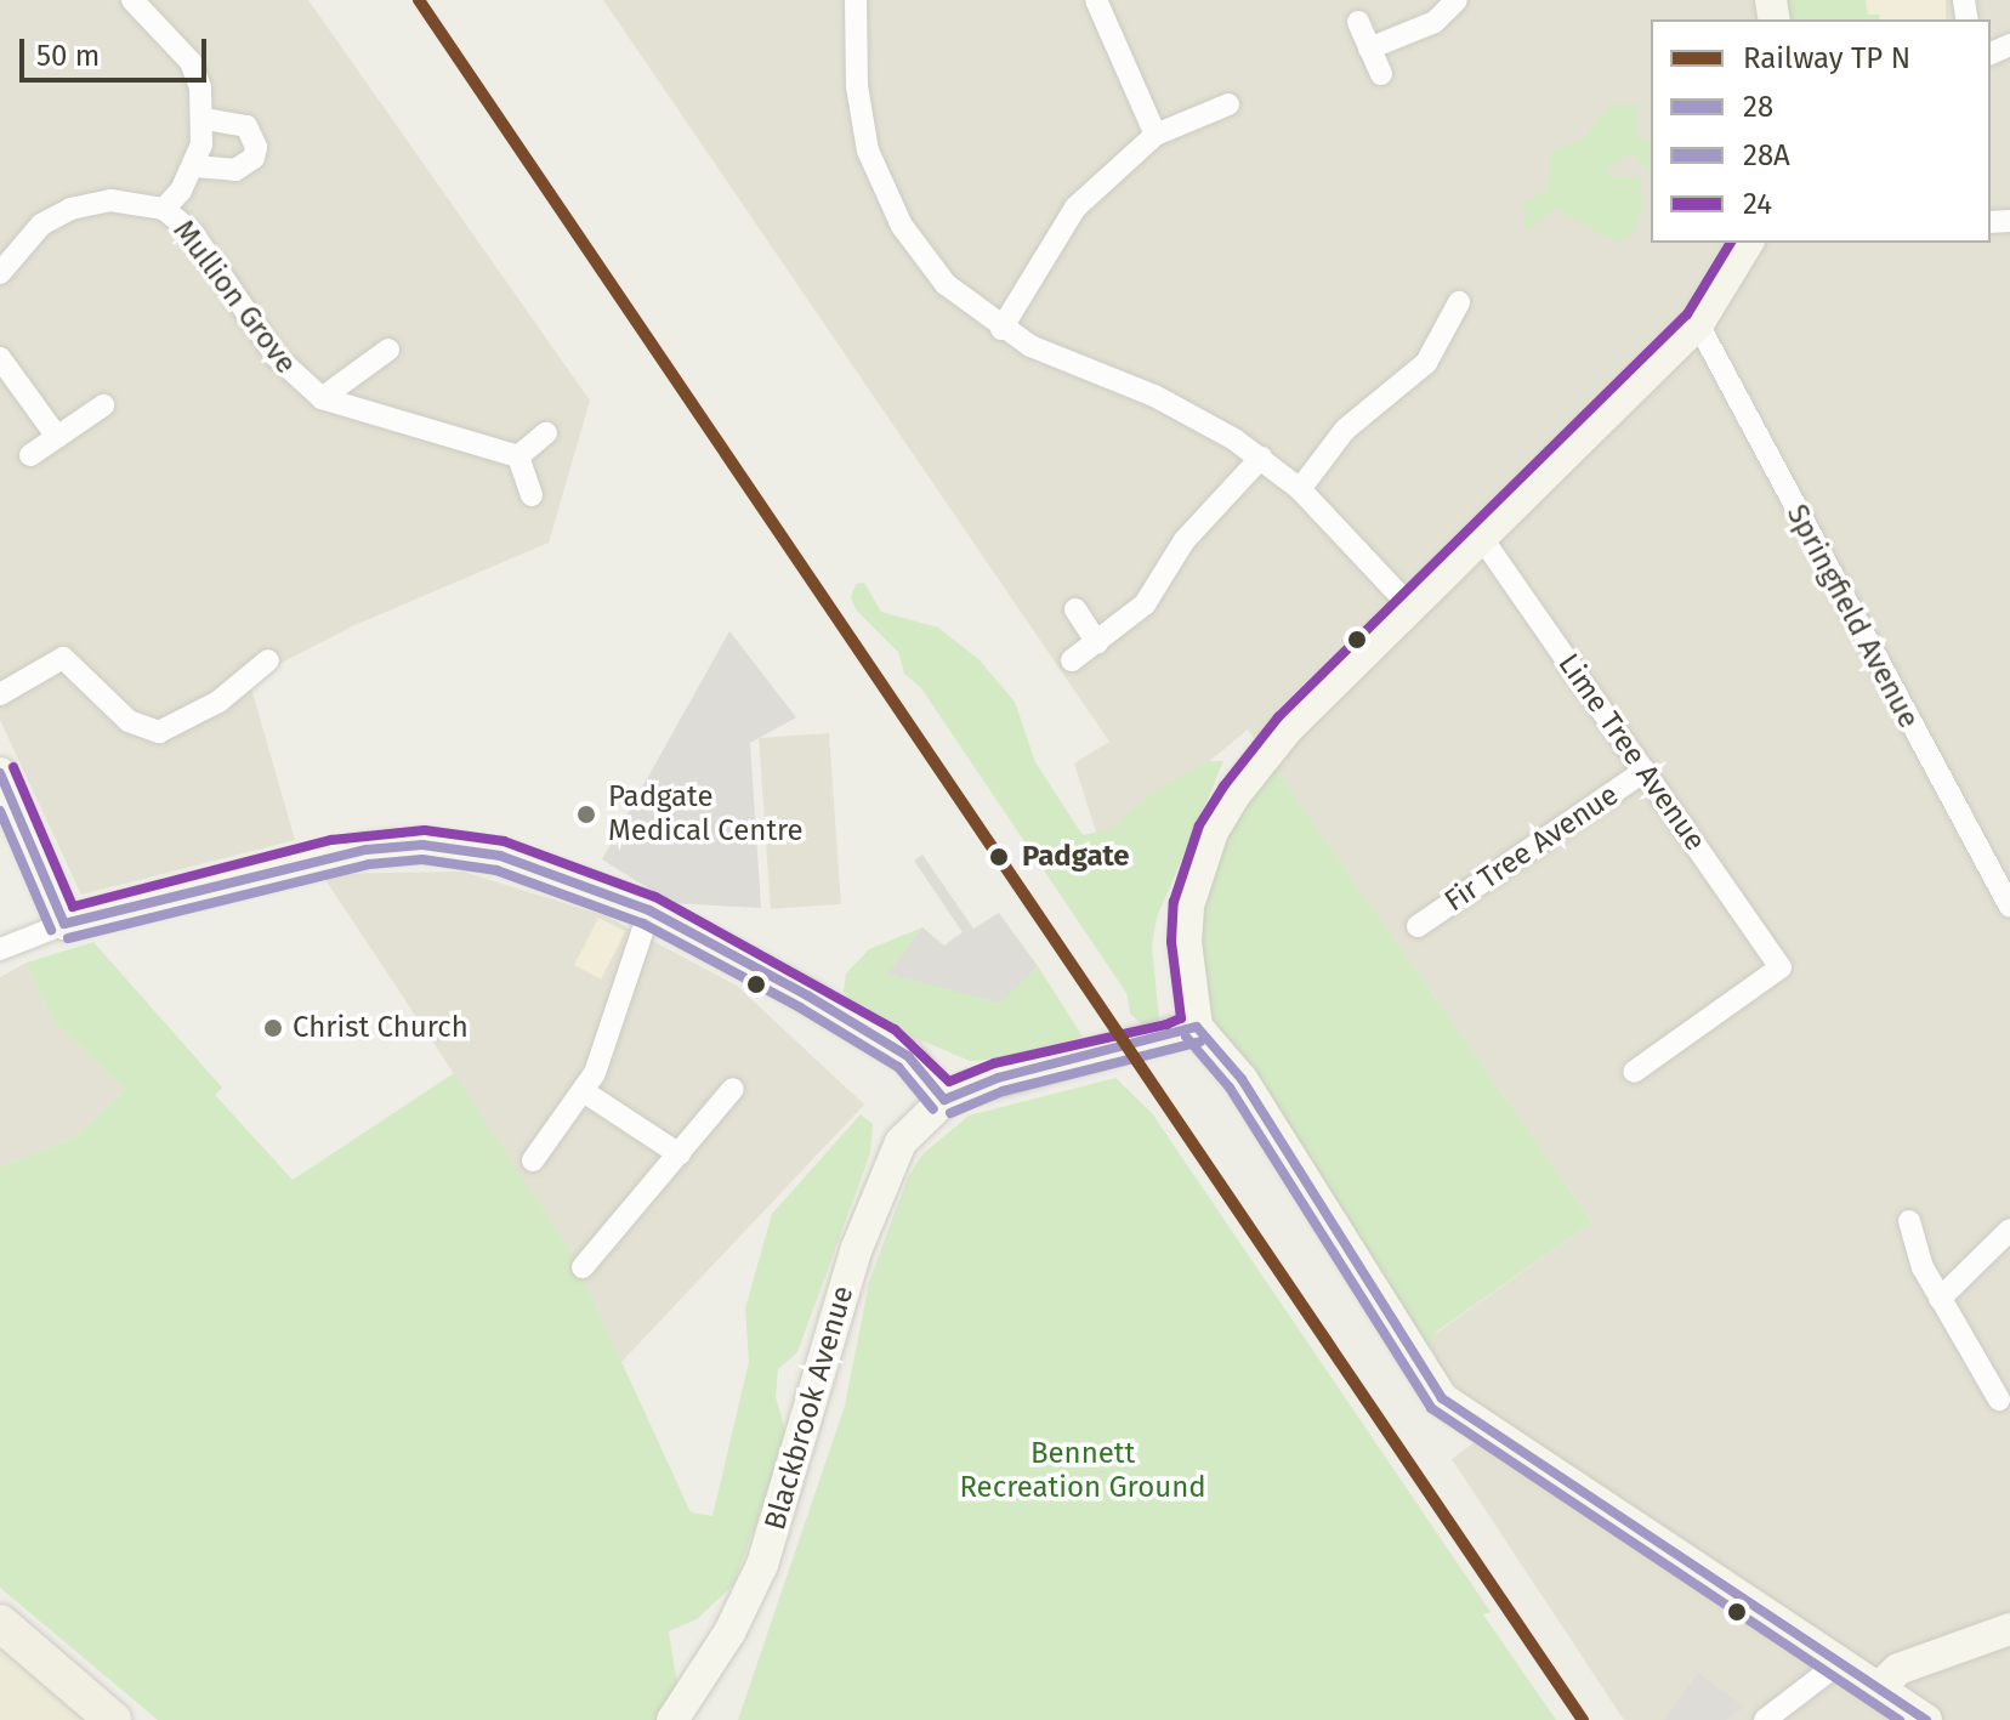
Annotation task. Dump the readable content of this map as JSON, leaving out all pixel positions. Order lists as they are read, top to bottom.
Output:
{
  "streets": {
    "street": [
      "Mullion Grove",
      "Springfield Avenue",
      "Lime Tree Avenue",
      "Fir Tree Avenue",
      "Blackbrook Avenue"
    ]
  },
  "crossings": [
    ["Lime Tree Avenue", "Fir Tree Avenue"]
  ],
  "parks": ["Bennett Recreation Ground"],
  "places": ["Padgate Medical Centre", "Padgate", "Christ Church"],
  "lines": ["transit line 24", "transit line 28", "transit line 28A"],
  "legend": [
    "Railway TP N",
    "28",
    "28A",
    "24"
  ],
  "scale_bar": "50 m"
}
